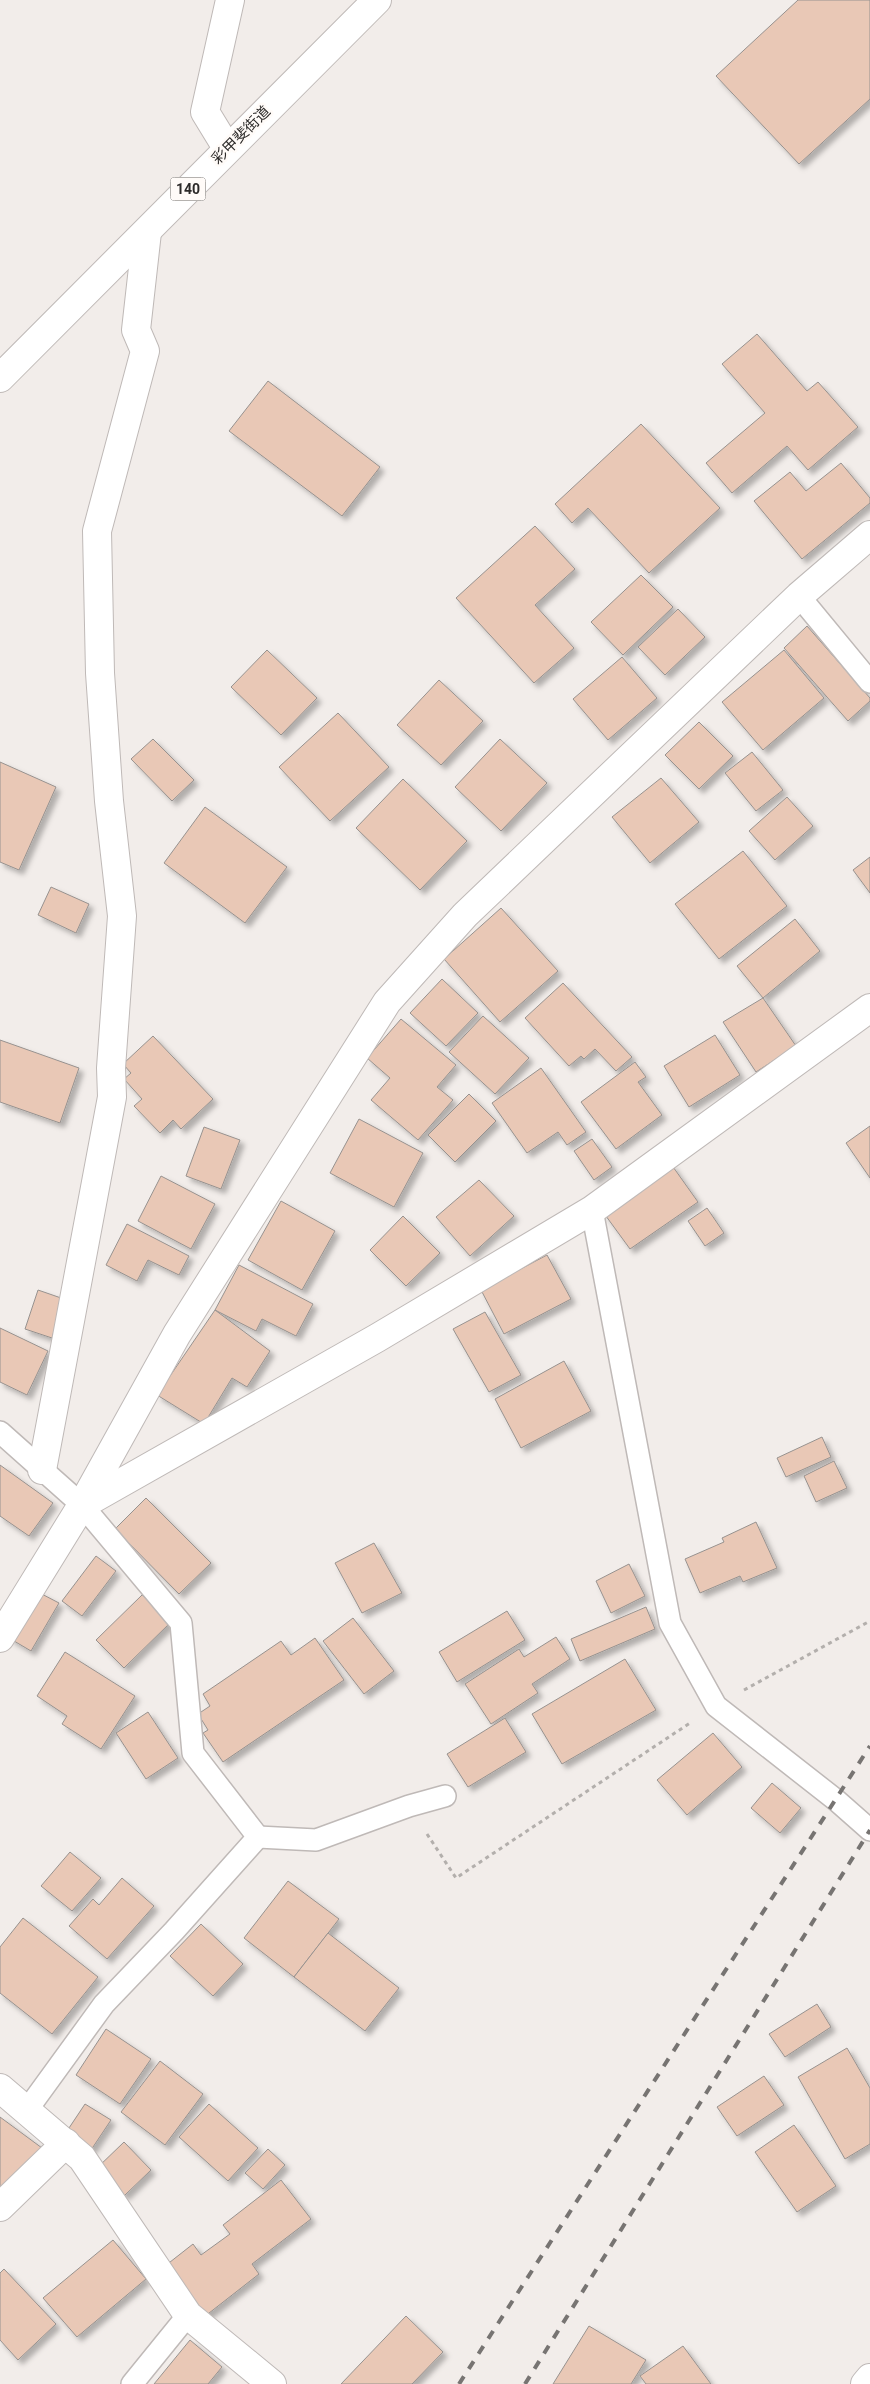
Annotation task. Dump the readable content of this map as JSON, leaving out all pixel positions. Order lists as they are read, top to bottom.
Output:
{
  "streets": {
    "main road": ["彩甲斐街道", "140"]
  }
}
